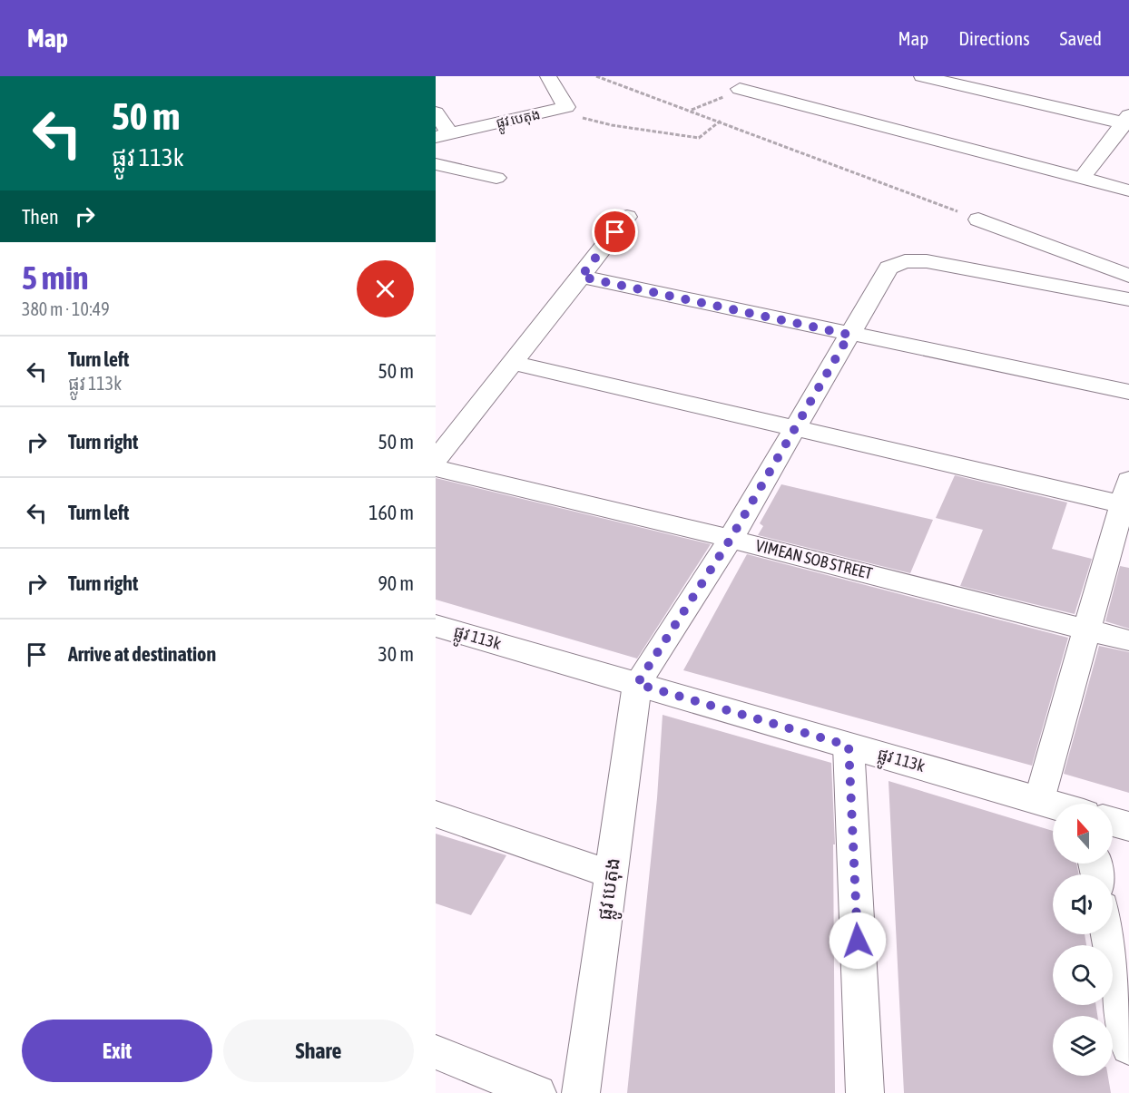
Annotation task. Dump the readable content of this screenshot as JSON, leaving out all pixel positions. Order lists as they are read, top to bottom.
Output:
{
  "streets": {
    "street": ["ផ្លូវ បេតុង", "VIMEAN SOB STREET", "ផ្លូវ 113k"]
  },
  "crossings": [
    ["ផ្លូវ បេតុង", "ផ្លូវ 113k"]
  ],
  "north": "top",
  "page": {
    "header": "Map",
    "nav": ["Map", "Directions", "Saved"],
    "turn": ["50 m", "ផ្លូវ 113k"],
    "then": "Then",
    "heading": ["5 min", "380 m · 10:49"],
    "list": [
      {
        "name": "Turn left",
        "note": "ផ្លូវ 113k",
        "value": "50 m"
      },
      {
        "name": "Turn right",
        "value": "50 m"
      },
      {
        "name": "Turn left",
        "value": "160 m"
      },
      {
        "name": "Turn right",
        "value": "90 m"
      },
      {
        "name": "Arrive at destination",
        "value": "30 m"
      }
    ],
    "buttons": ["Exit", "Share"]
  }
}
